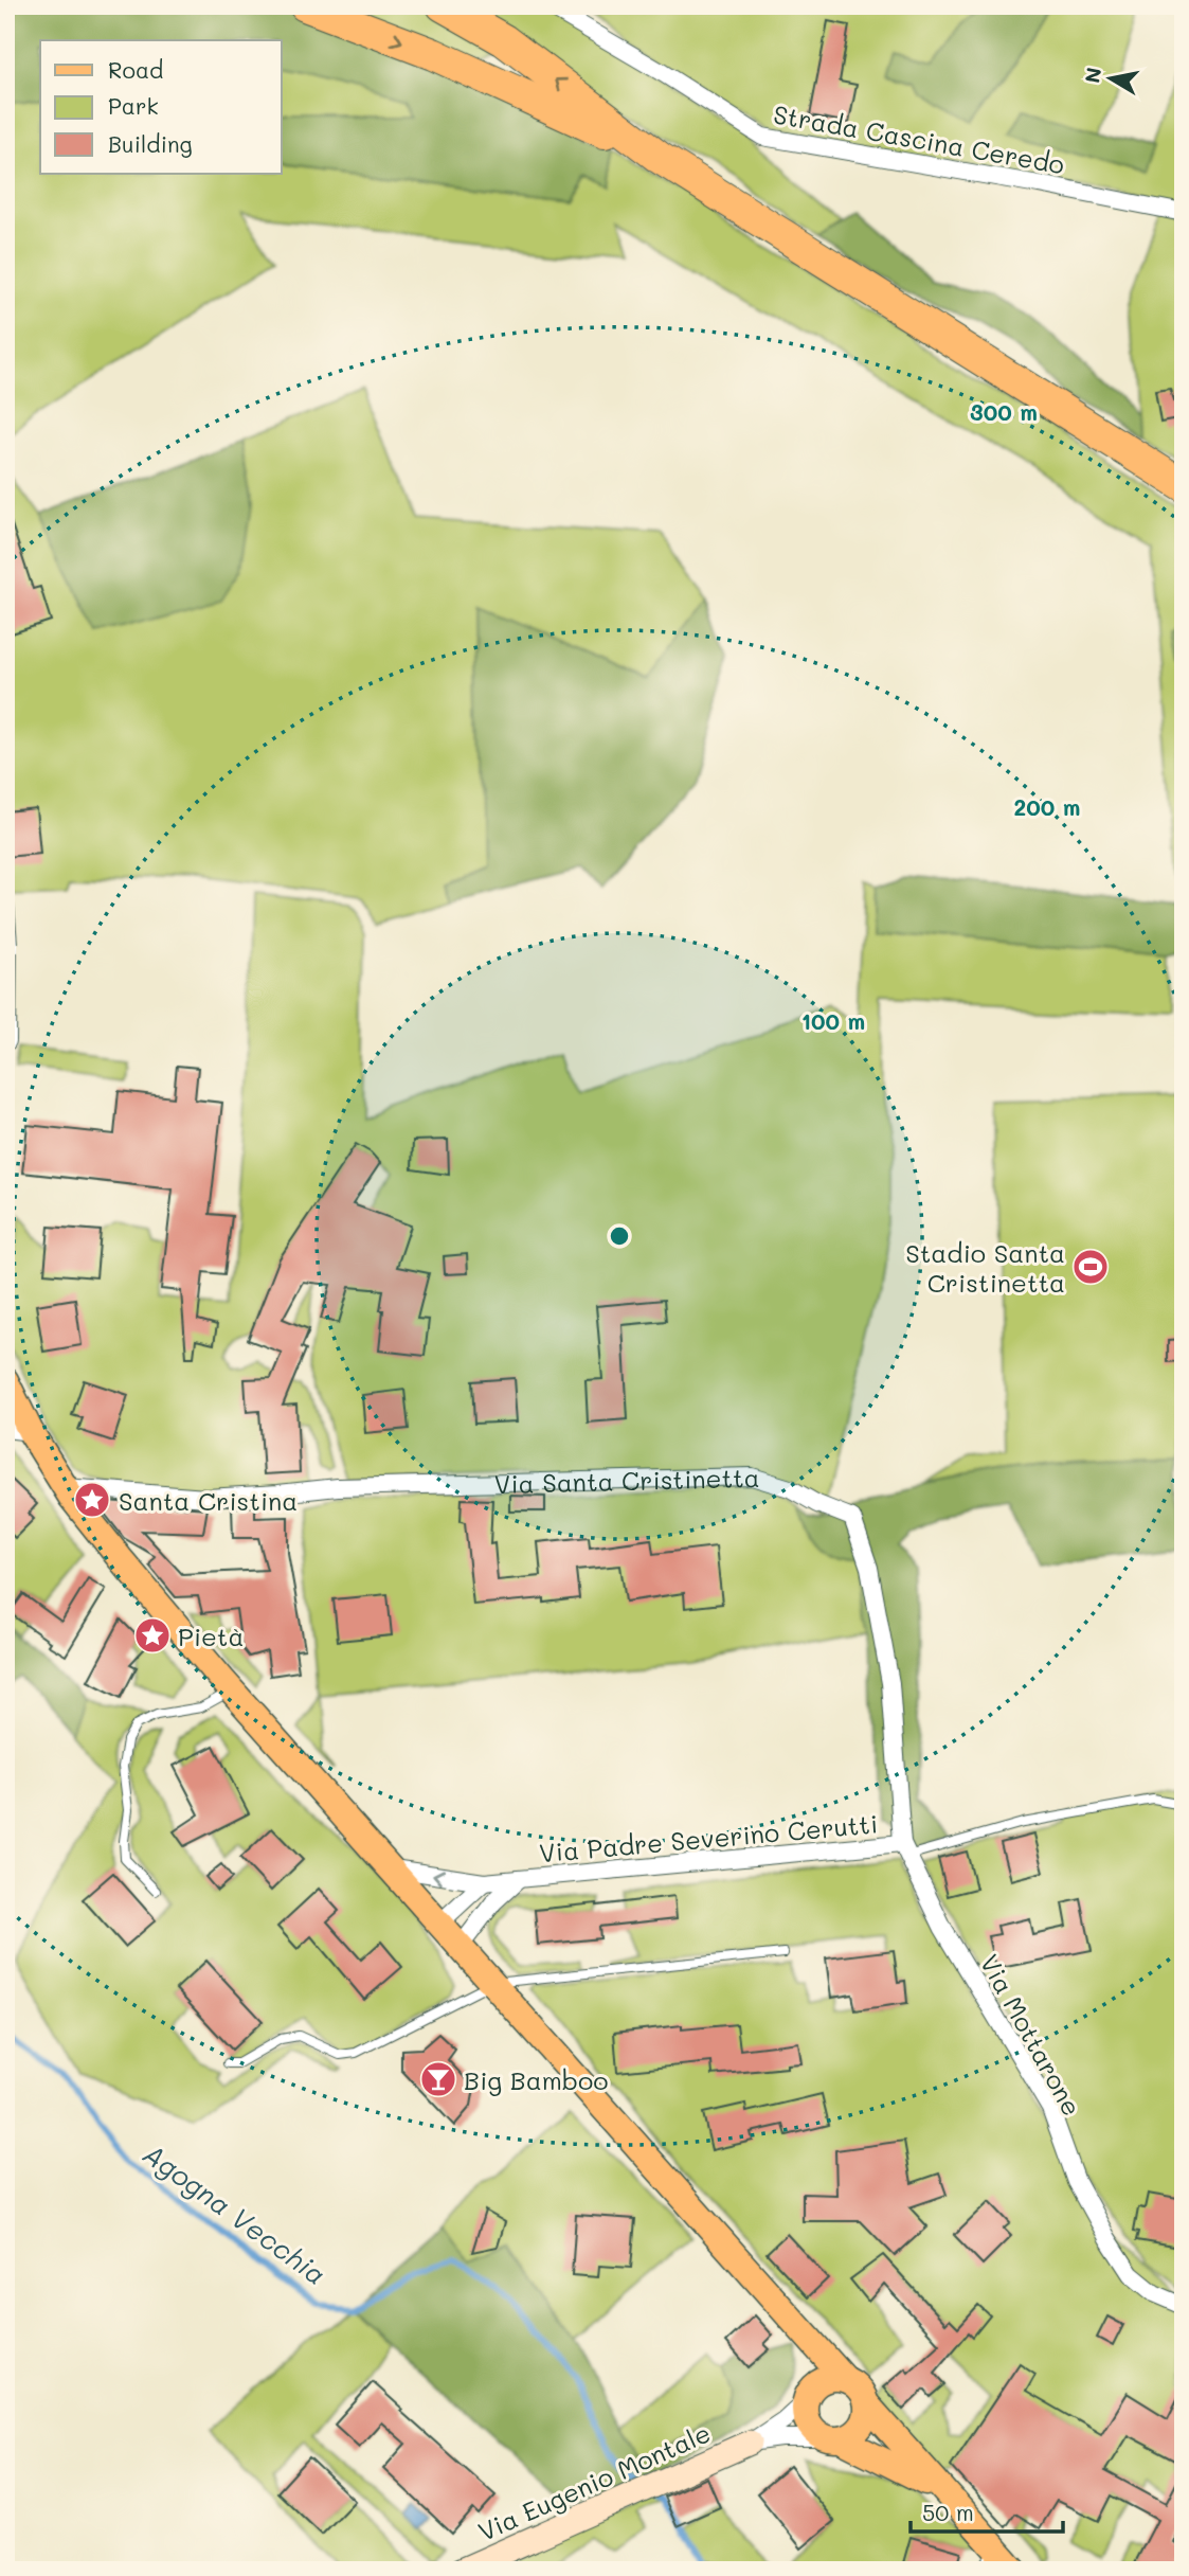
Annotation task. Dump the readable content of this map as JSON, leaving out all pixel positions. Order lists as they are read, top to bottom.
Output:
{
  "streets": {
    "street": [
      "Strada Cascina Ceredo",
      "Via Santa Cristinetta",
      "Via Padre Severino Cerutti",
      "Via Mottarone",
      "Via Eugenio Montale"
    ]
  },
  "crossings": [
    ["Via Santa Cristinetta", "Via Padre Severino Cerutti"],
    ["Via Santa Cristinetta", "Via Mottarone"],
    ["Via Padre Severino Cerutti", "Via Mottarone"]
  ],
  "water": ["Agogna Vecchia"],
  "places": {
    "sports": ["Stadio Santa Cristinetta"],
    "place": ["Santa Cristina", "Pietà"],
    "bar": ["Big Bamboo"]
  },
  "legend": ["Road", "Park", "Building"],
  "scale_bar": "50 m",
  "north": "left",
  "rings": ["300 m", "200 m", "100 m"]
}
